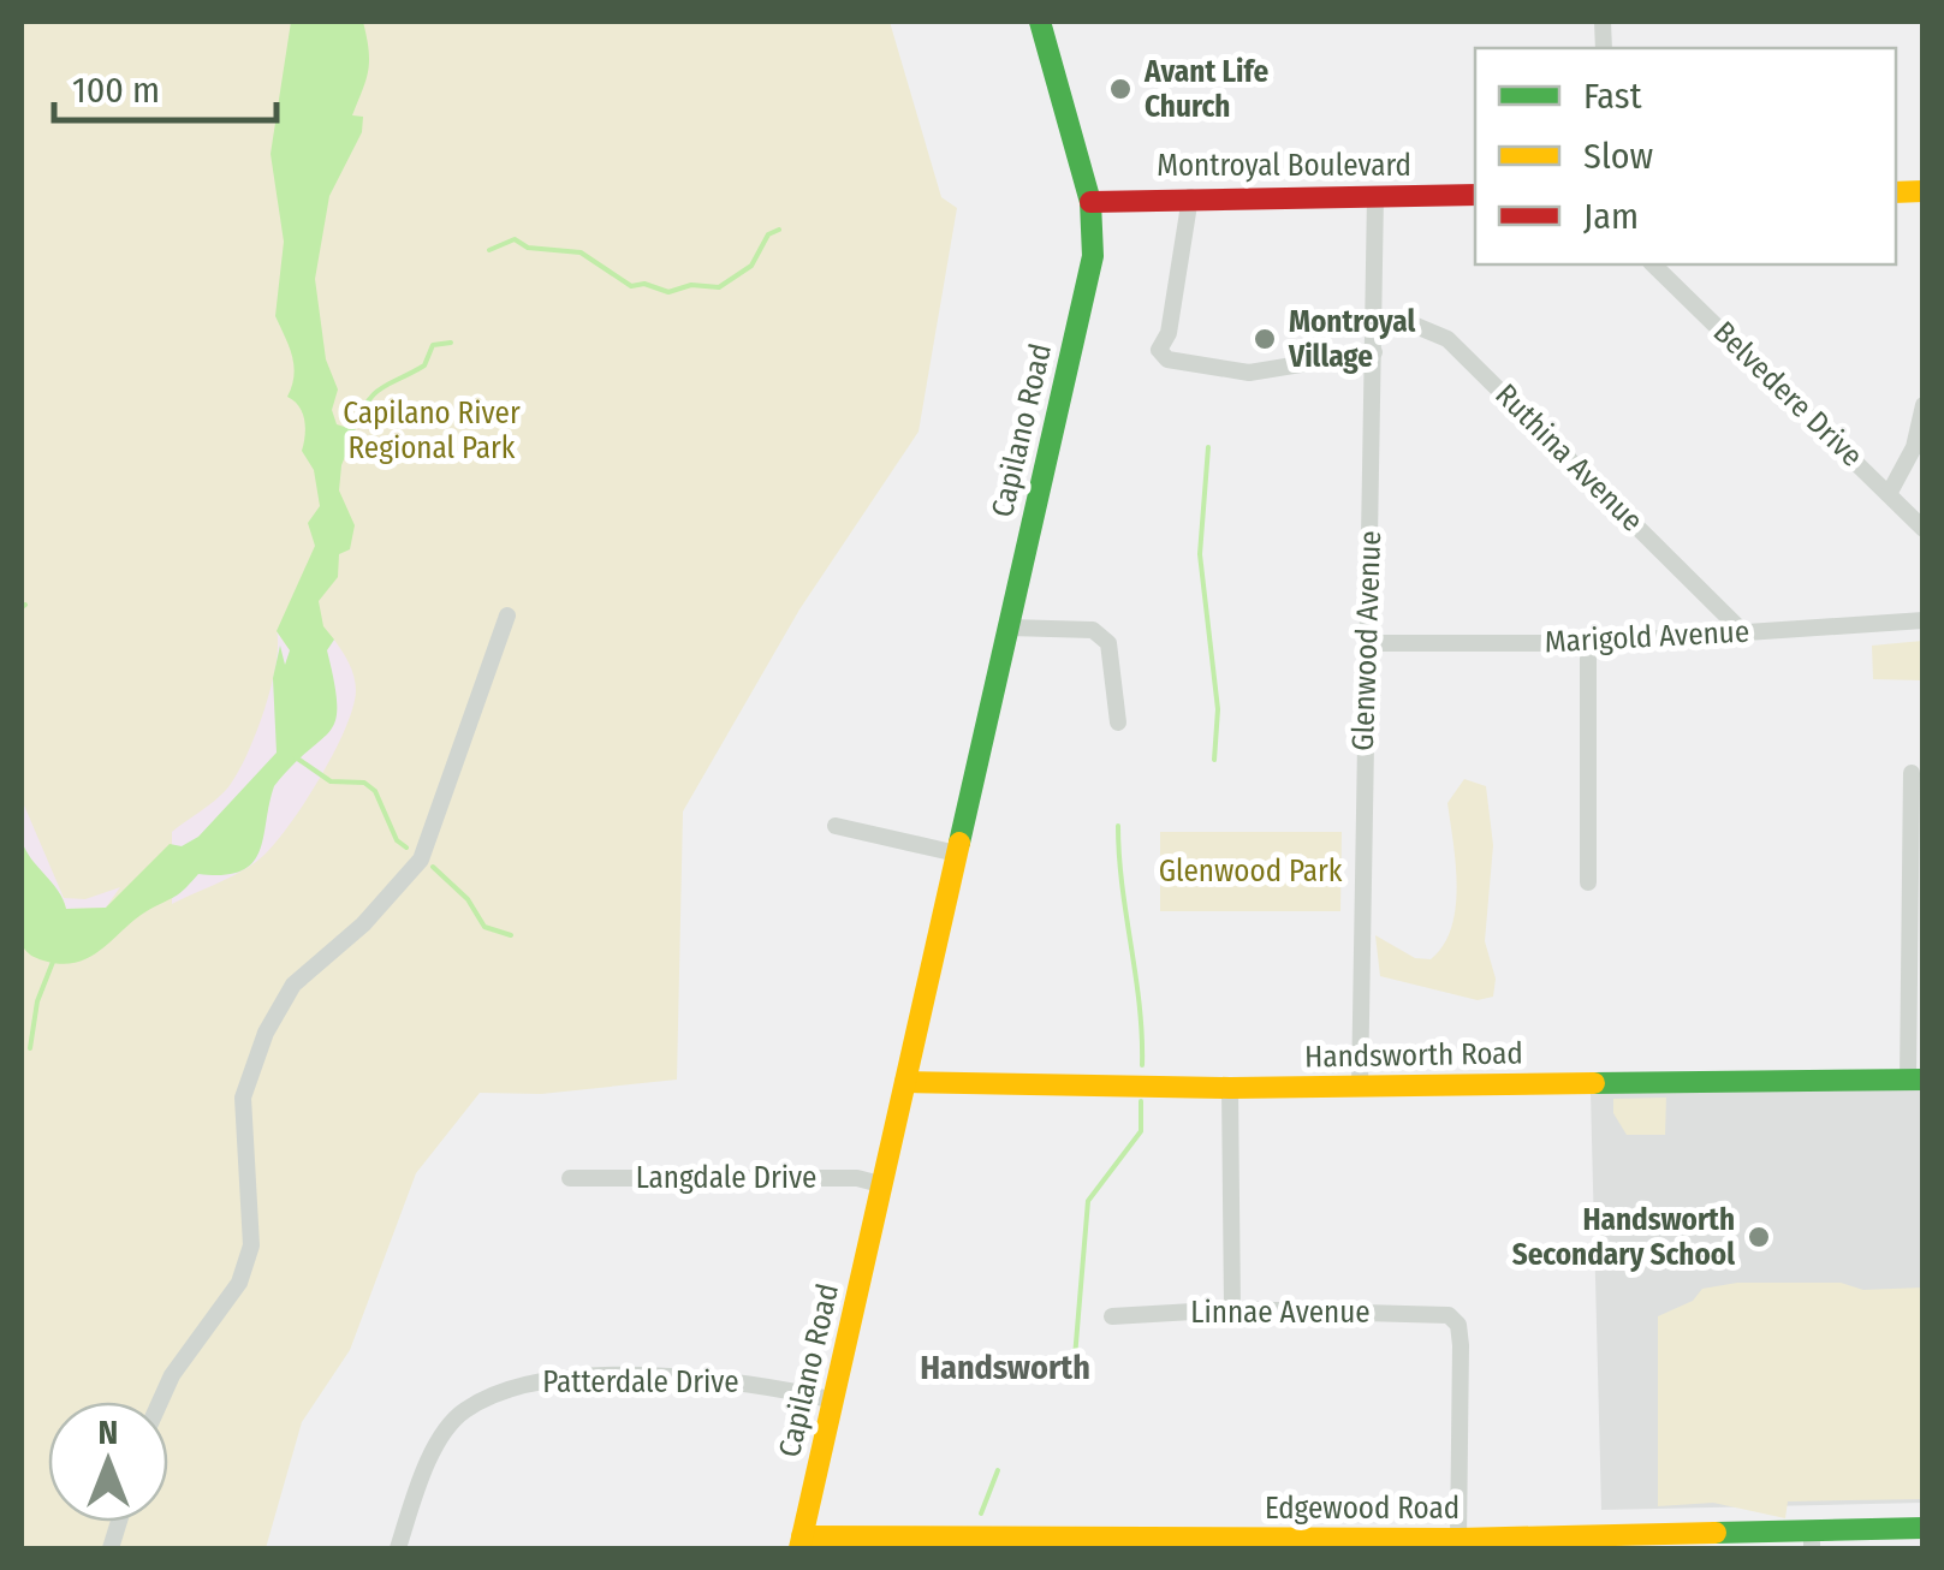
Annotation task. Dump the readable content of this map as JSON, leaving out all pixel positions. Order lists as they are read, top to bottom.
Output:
{
  "streets": {
    "street": [
      "Montroyal Boulevard",
      "Belvedere Drive",
      "Capilano Road",
      "Ruthina Avenue",
      "Marigold Avenue",
      "Glenwood Avenue",
      "Handsworth Road",
      "Langdale Drive",
      "Linnae Avenue",
      "Patterdale Drive",
      "Edgewood Road"
    ]
  },
  "crossings": [
    ["Montroyal Boulevard", "Capilano Road"],
    ["Montroyal Boulevard", "Glenwood Avenue"],
    ["Capilano Road", "Handsworth Road"],
    ["Capilano Road", "Langdale Drive"],
    ["Capilano Road", "Patterdale Drive"],
    ["Capilano Road", "Edgewood Road"],
    ["Ruthina Avenue", "Marigold Avenue"],
    ["Ruthina Avenue", "Glenwood Avenue"],
    ["Marigold Avenue", "Glenwood Avenue"],
    ["Glenwood Avenue", "Handsworth Road"],
    ["Linnae Avenue", "Edgewood Road"]
  ],
  "districts": ["Handsworth"],
  "parks": ["Capilano River Regional Park", "Glenwood Park"],
  "places": ["Avant Life Church", "Montroyal Village", "Handsworth Secondary School"],
  "legend": ["Fast", "Slow", "Jam"],
  "scale_bar": "100 m",
  "north": "top"
}
